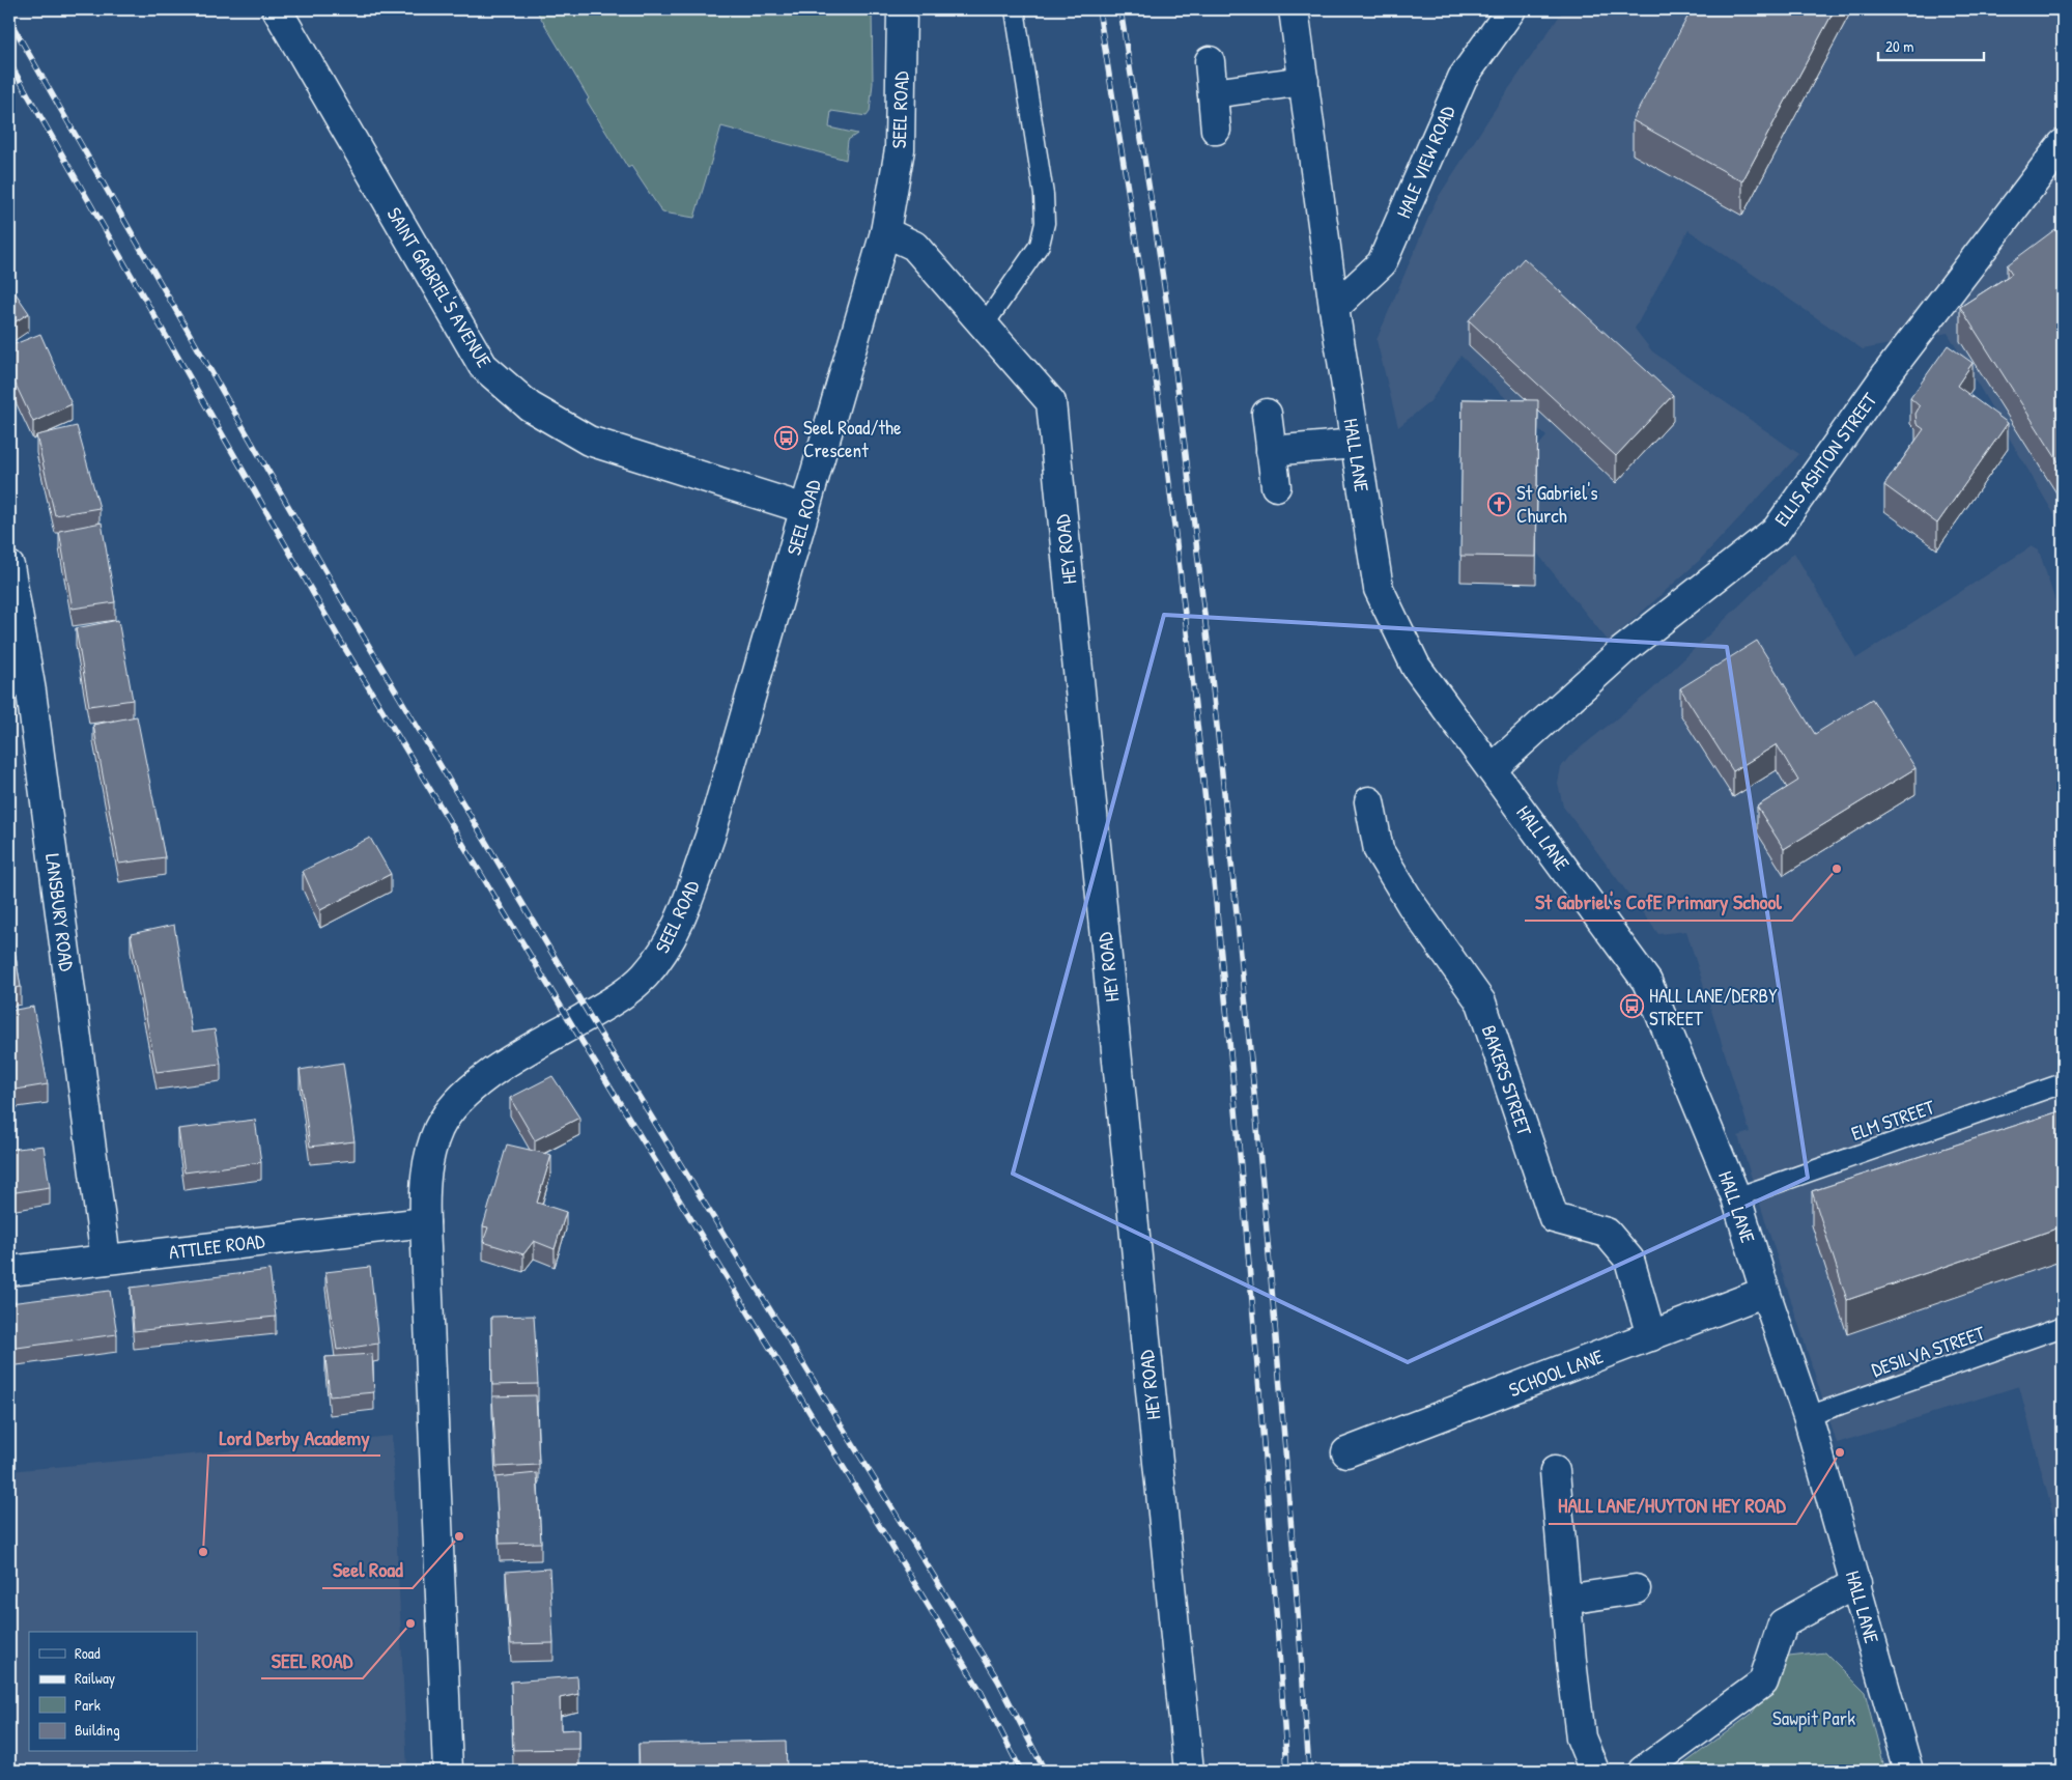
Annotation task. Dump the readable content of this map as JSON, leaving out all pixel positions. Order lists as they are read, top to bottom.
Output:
{
  "streets": {
    "street": [
      "SEEL ROAD",
      "HALE VIEW ROAD",
      "SAINT GABRIEL'S AVENUE",
      "HALL LANE",
      "ELLIS ASHTON STREET",
      "HEY ROAD",
      "LANSBURY ROAD",
      "BAKERS STREET",
      "ATTLEE ROAD",
      "SCHOOL LANE"
    ],
    "lane": ["ELM STREET", "DESILVA STREET"]
  },
  "crossings": [
    ["SEEL ROAD", "SAINT GABRIEL'S AVENUE"],
    ["SEEL ROAD", "HEY ROAD"],
    ["SEEL ROAD", "ATTLEE ROAD"],
    ["HALE VIEW ROAD", "HALL LANE"],
    ["HALL LANE", "ELLIS ASHTON STREET"],
    ["HALL LANE", "ELM STREET"],
    ["HALL LANE", "DESILVA STREET"],
    ["HALL LANE", "SCHOOL LANE"],
    ["LANSBURY ROAD", "ATTLEE ROAD"],
    ["BAKERS STREET", "SCHOOL LANE"]
  ],
  "parks": ["Sawpit Park"],
  "places": {
    "bus stop": ["Seel Road/the Crescent", "HALL LANE/DERBY STREET"],
    "church": ["St Gabriel's Church"],
    "other": [
      "St Gabriel's CofE Primary School",
      "HALL LANE/HUYTON HEY ROAD",
      "Seel Road",
      "Lord Derby Academy",
      "SEEL ROAD"
    ]
  },
  "legend": [
    "Road",
    "Railway",
    "Park",
    "Building"
  ],
  "scale_bar": "20 m"
}
